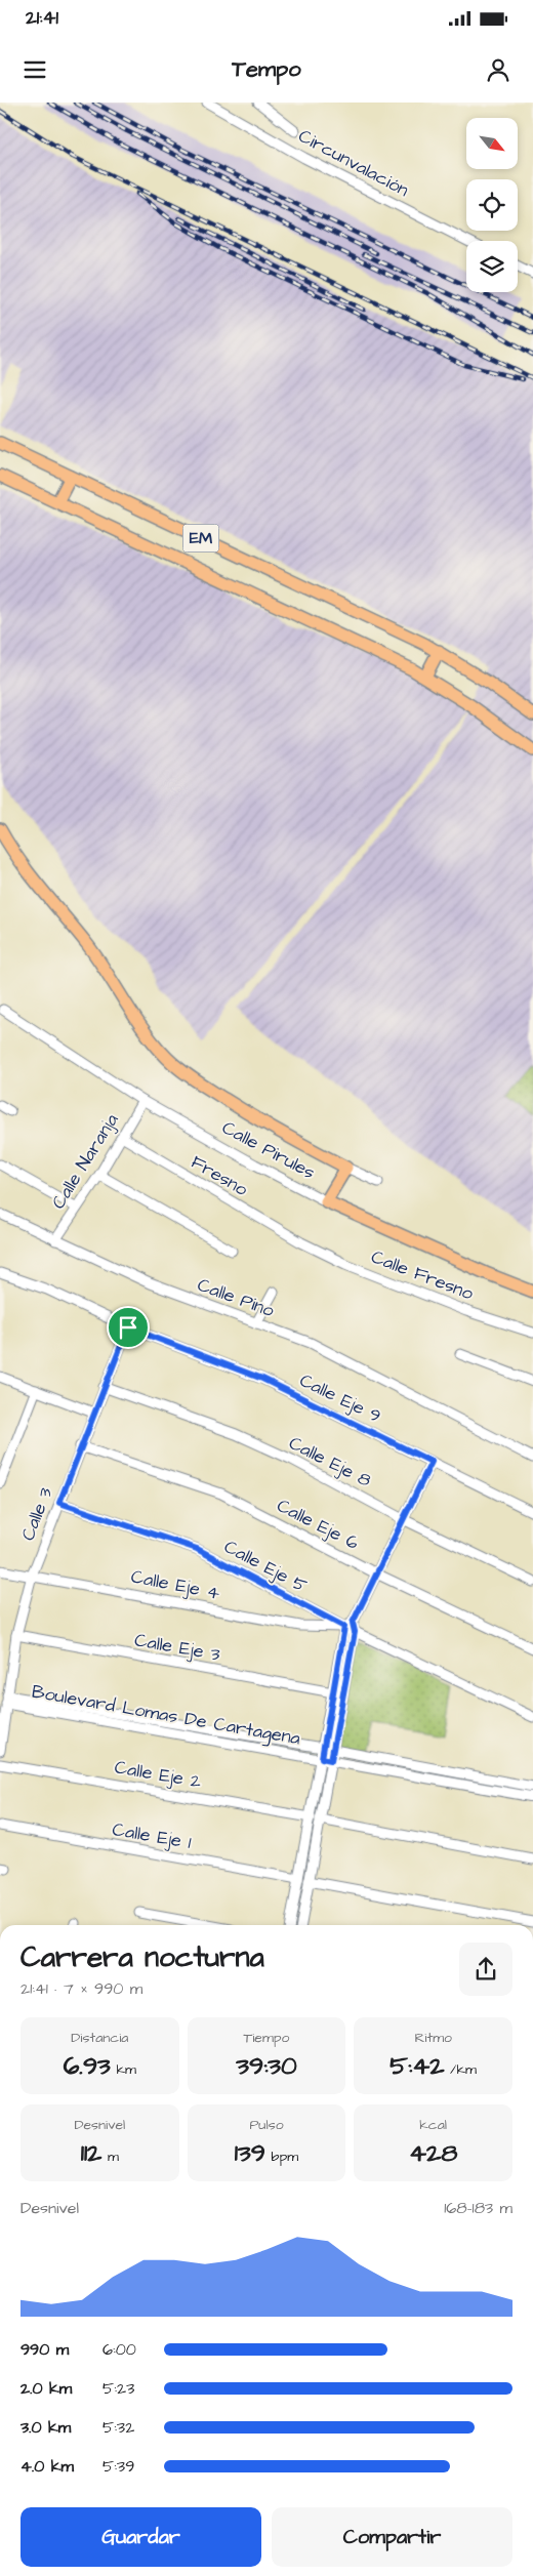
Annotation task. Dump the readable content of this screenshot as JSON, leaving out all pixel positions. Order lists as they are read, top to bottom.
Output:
{
  "streets": {
    "main road": ["EM", "Calle Pirules"],
    "street": [
      "Circunvalación",
      "Calle Naranja",
      "Fresno",
      "Calle Fresno",
      "Calle Pino",
      "Calle Eje 9",
      "Calle Eje 8",
      "Calle 3",
      "Calle Eje 6",
      "Calle Eje 5",
      "Calle Eje 4",
      "Calle Eje 3",
      "Boulevard Lomas De Cartagena",
      "Calle Eje 2",
      "Calle Eje 1"
    ]
  },
  "crossings": [
    ["Calle Pirules", "Calle Naranja"],
    ["Calle Naranja", "Fresno"],
    ["Calle Naranja", "Calle Pino"],
    ["Fresno", "Calle Fresno"],
    ["Calle Eje 9", "Calle 3"],
    ["Calle Eje 8", "Calle 3"],
    ["Calle 3", "Calle Eje 6"],
    ["Calle 3", "Calle Eje 5"],
    ["Calle 3", "Calle Eje 4"],
    ["Calle 3", "Calle Eje 3"],
    ["Calle 3", "Boulevard Lomas De Cartagena"],
    ["Calle Eje 5", "Calle Eje 4"]
  ],
  "north": "bottom right",
  "page": {
    "status": "21:41",
    "header": "Tempo",
    "heading": ["Carrera nocturna", "21:41 · 7 × 990 m"],
    "stats": [
      ["Distancia", "6.93 km"],
      ["Tiempo", "39:30"],
      ["Ritmo", "5:42 /km"],
      ["Desnivel", "112 m"],
      ["Pulso", "139 bpm"],
      ["kcal", "428"]
    ],
    "chart": ["Desnivel", "168–183 m"],
    "list": [
      {
        "name": "990 m",
        "note": "6:00"
      },
      {
        "name": "2.0 km",
        "note": "5:23"
      },
      {
        "name": "3.0 km",
        "note": "5:32"
      },
      {
        "name": "4.0 km",
        "note": "5:39"
      }
    ],
    "buttons": ["Guardar", "Compartir"]
  }
}
